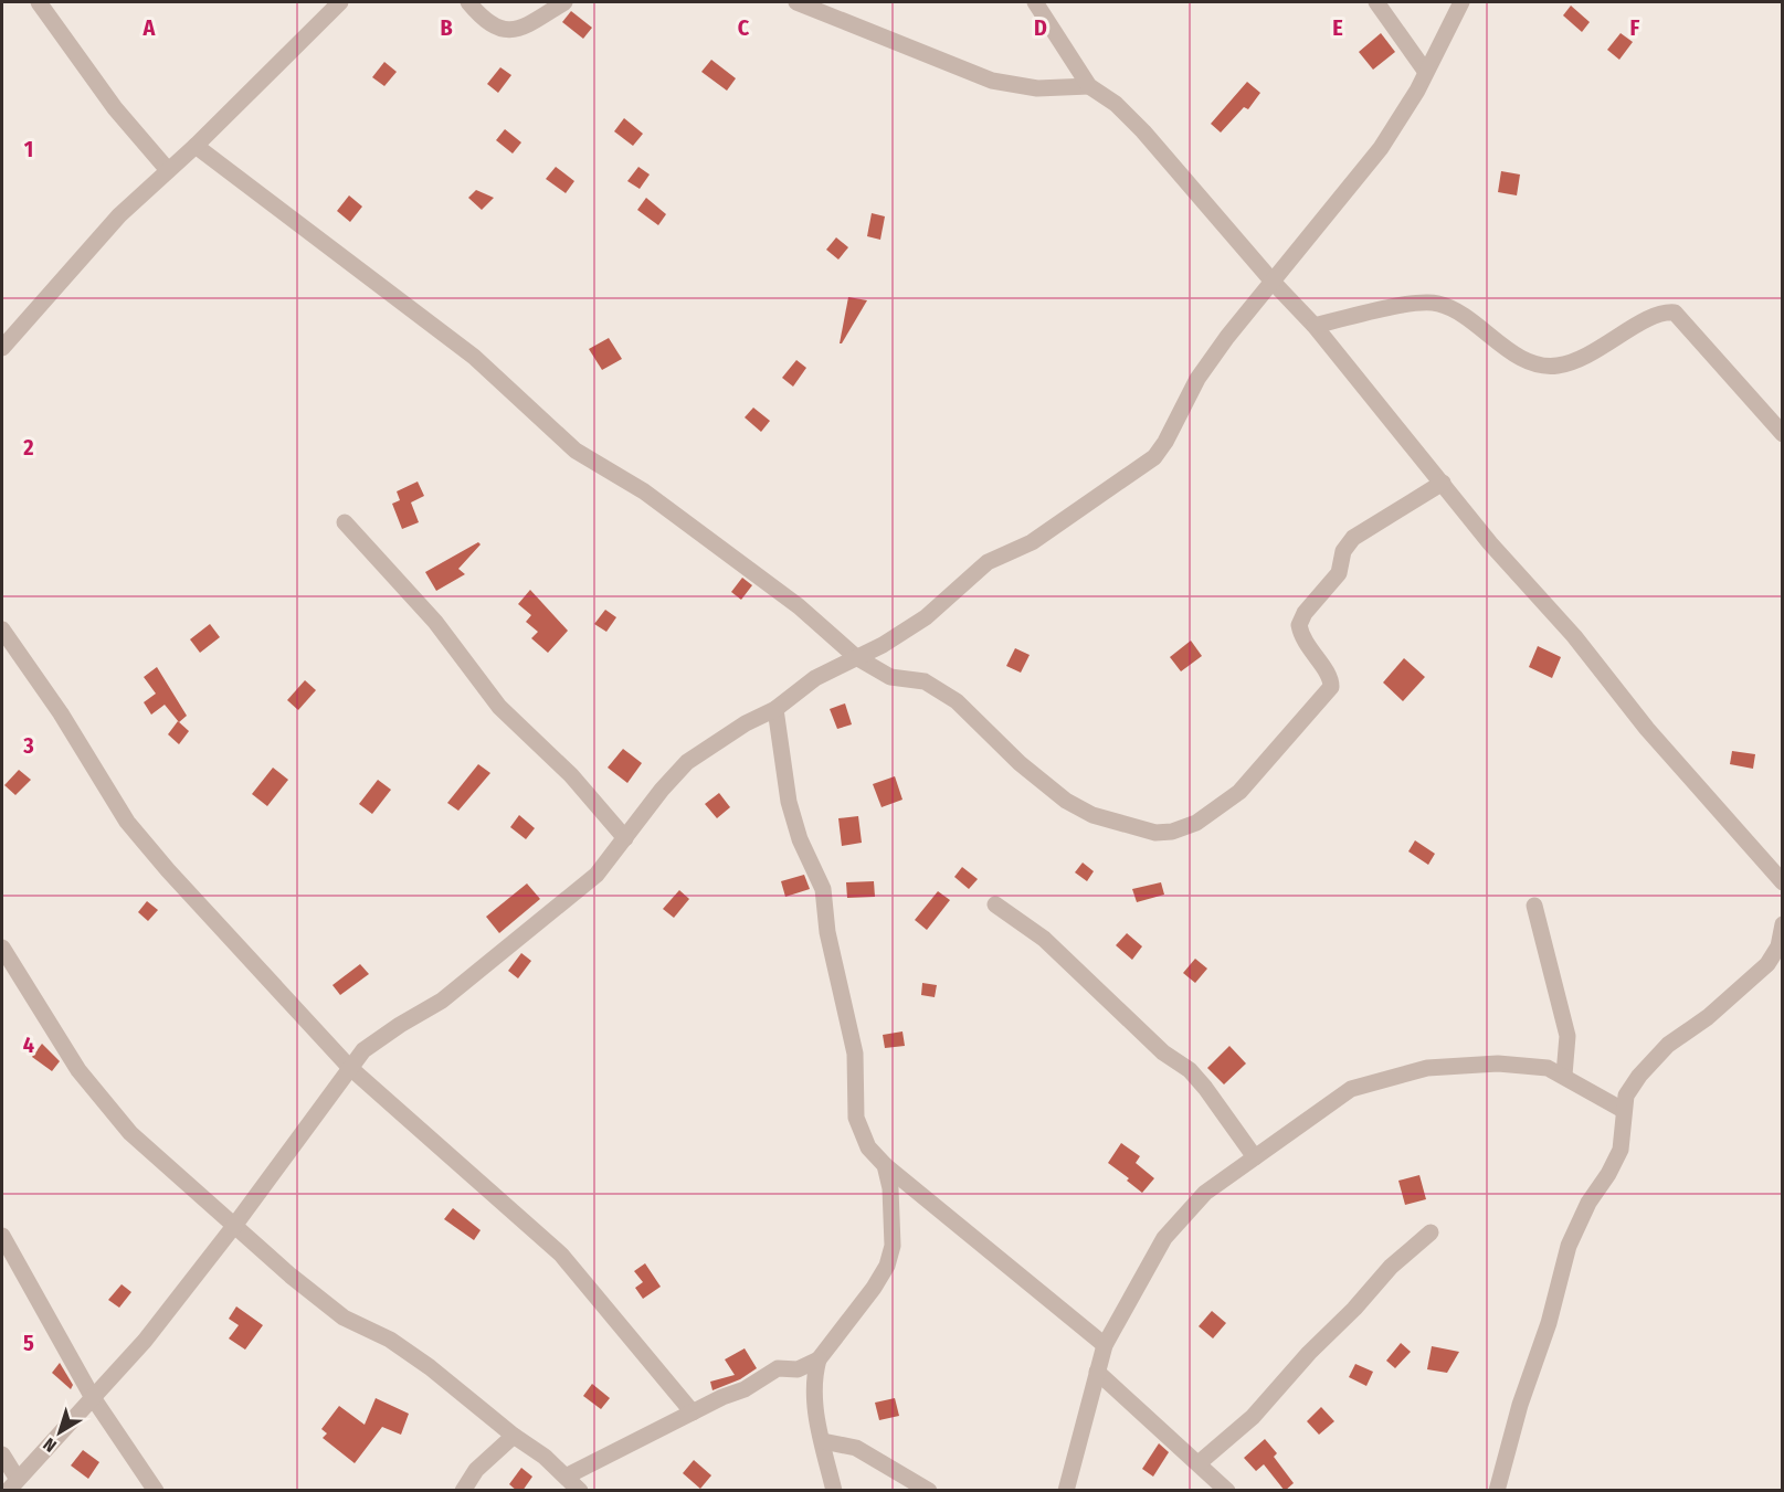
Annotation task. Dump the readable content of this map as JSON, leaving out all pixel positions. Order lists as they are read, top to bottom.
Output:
{
  "north": "bottom left",
  "grid": {
    "columns": [
      "A",
      "B",
      "C",
      "D",
      "E",
      "F"
    ],
    "rows": [
      "1",
      "2",
      "3",
      "4",
      "5"
    ]
  }
}
